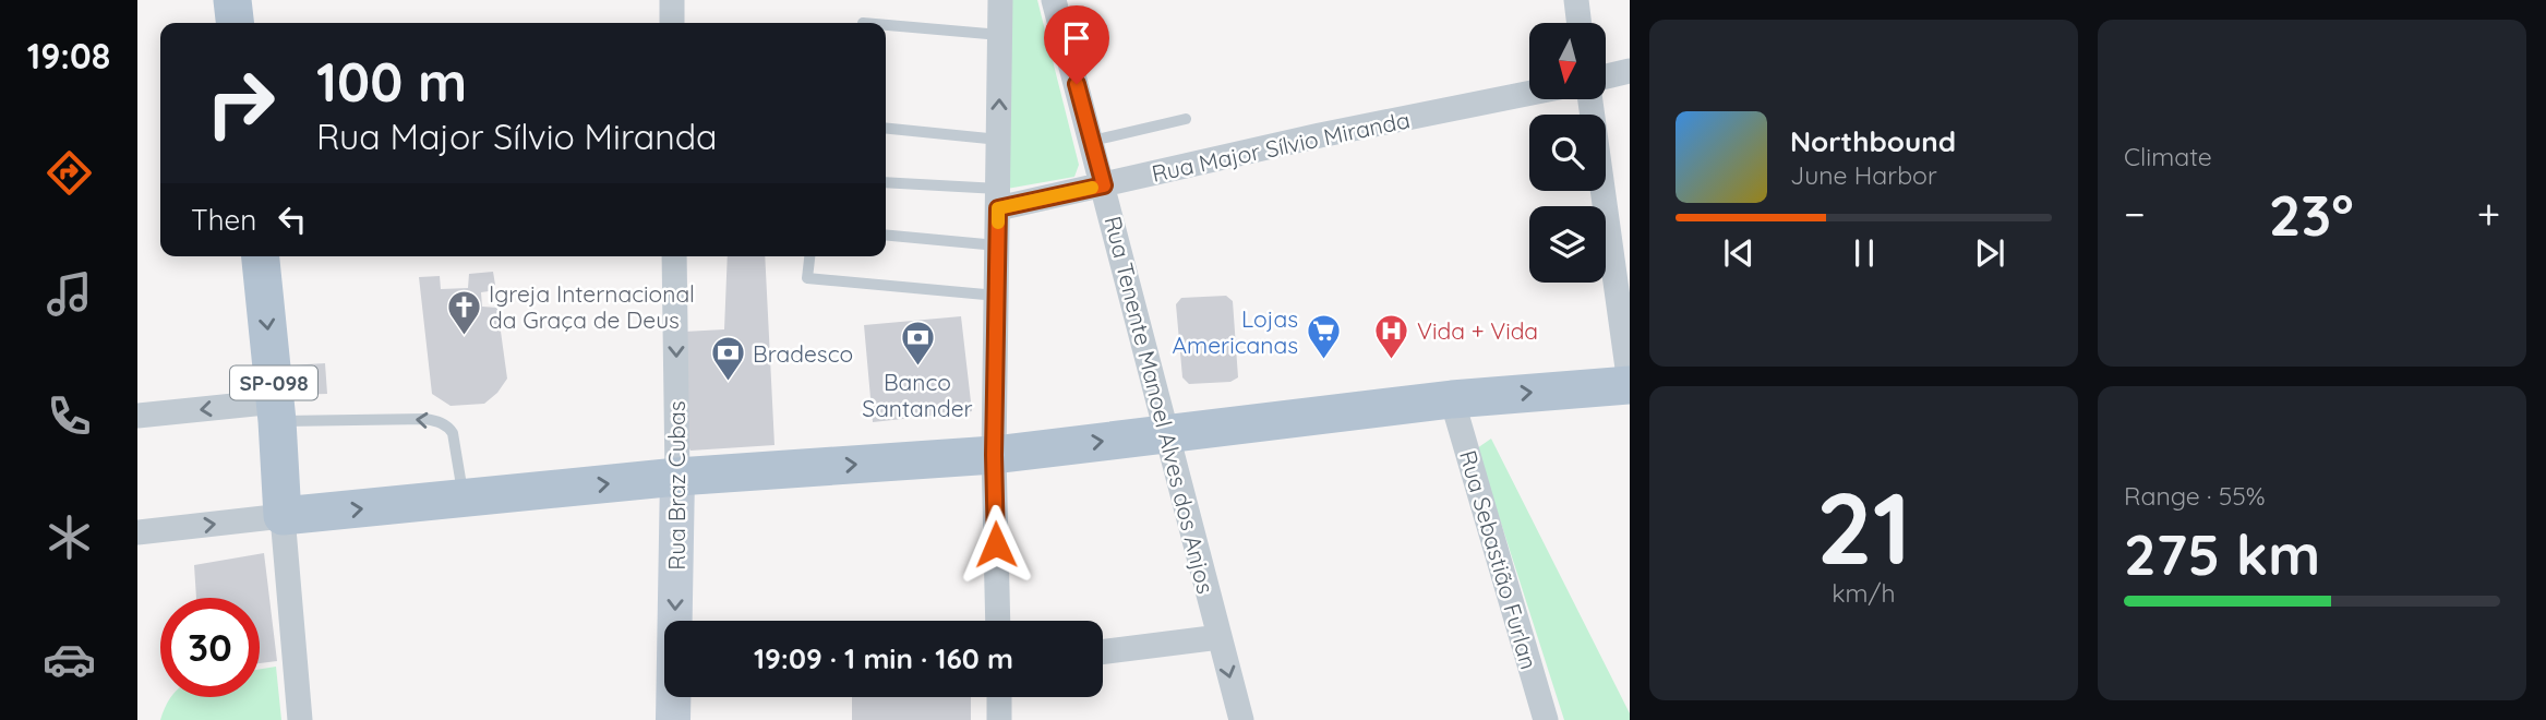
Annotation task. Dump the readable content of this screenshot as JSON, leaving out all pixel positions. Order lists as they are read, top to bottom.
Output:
{
  "streets": {
    "main road": ["SP-098", "Rua Braz Cubas"],
    "street": ["Rua Major Sílvio Miranda", "Rua Tenente Manoel Alves dos Anjos", "Rua Sebastião Furlan"]
  },
  "crossings": [
    ["Rua Major Sílvio Miranda", "Rua Tenente Manoel Alves dos Anjos"]
  ],
  "one_way": ["Rua Braz Cubas"],
  "places": {
    "church": ["Igreja Internacional da Graça de Deus"],
    "hospital": ["Vida + Vida"],
    "supermarket": ["Lojas Americanas"],
    "bank": ["Banco Santander", "Bradesco"]
  },
  "north": "bottom",
  "page": {
    "tabs": "19:08",
    "tile": [
      "Climate",
      ["21", "km/h"],
      ["Range · 55%", "275 km"]
    ],
    "turn": ["100 m", "Rua Major Sílvio Miranda"],
    "song": ["Northbound", "June Harbor"],
    "then": "Then",
    "heat": ["−", "23°", "+"],
    "limit": "30",
    "trip": "19:09 · 1 min · 160 m"
  }
}
